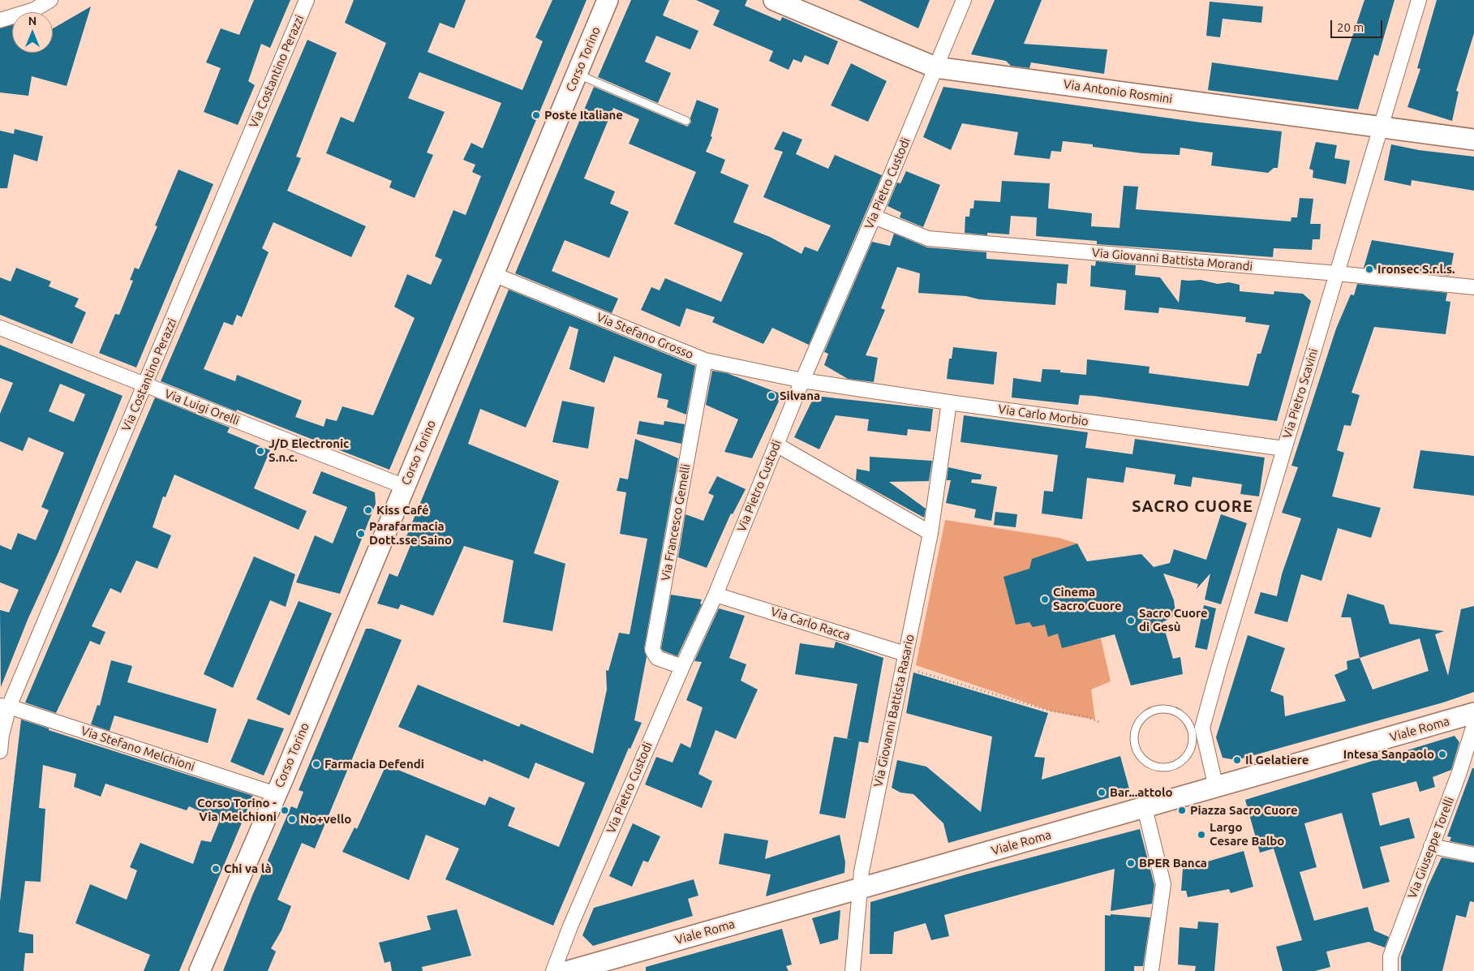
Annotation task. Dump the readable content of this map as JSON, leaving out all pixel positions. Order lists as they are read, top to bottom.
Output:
{
  "streets": {
    "street": [
      "Corso Torino",
      "Via Costantino Perazzi",
      "Via Antonio Rosmini",
      "Via Pietro Custodi",
      "Via Giovanni Battista Morandi",
      "Via Stefano Grosso",
      "Via Pietro Scavini",
      "Via Luigi Orelli",
      "Via Carlo Morbio",
      "Via Francesco Gemelli",
      "Via Carlo Racca",
      "Via Giovanni Battista Rasario",
      "Viale Roma",
      "Via Stefano Melchioni",
      "Via Giuseppe Torelli"
    ]
  },
  "crossings": [
    ["Corso Torino", "Via Stefano Grosso"],
    ["Corso Torino", "Via Luigi Orelli"],
    ["Corso Torino", "Via Stefano Melchioni"],
    ["Via Costantino Perazzi", "Via Luigi Orelli"],
    ["Via Costantino Perazzi", "Via Stefano Melchioni"],
    ["Via Antonio Rosmini", "Via Pietro Custodi"],
    ["Via Antonio Rosmini", "Via Pietro Scavini"],
    ["Via Pietro Custodi", "Via Giovanni Battista Morandi"],
    ["Via Pietro Custodi", "Via Stefano Grosso"],
    ["Via Pietro Custodi", "Via Carlo Morbio"],
    ["Via Pietro Custodi", "Via Francesco Gemelli"],
    ["Via Pietro Custodi", "Via Carlo Racca"],
    ["Via Giovanni Battista Morandi", "Via Pietro Scavini"],
    ["Via Stefano Grosso", "Via Carlo Morbio"],
    ["Via Stefano Grosso", "Via Francesco Gemelli"],
    ["Via Pietro Scavini", "Via Carlo Morbio"],
    ["Via Pietro Scavini", "Viale Roma"],
    ["Via Carlo Morbio", "Via Giovanni Battista Rasario"],
    ["Via Carlo Racca", "Via Giovanni Battista Rasario"],
    ["Via Giovanni Battista Rasario", "Viale Roma"]
  ],
  "districts": ["SACRO CUORE"],
  "places": [
    "Poste Italiane",
    "Ironsec S.r.l.s.",
    "Silvana",
    "J/D Electronic S.n.c.",
    "Kiss Café",
    "Parafarmacia Dott.sse Saino",
    "Cinema Sacro Cuore",
    "Sacro Cuore di Gesù",
    "Intesa Sanpaolo",
    "Il Gelatiere",
    "Farmacia Defendi",
    "Bar...attolo",
    "Corso Torino - Via Melchioni",
    "Piazza Sacro Cuore",
    "No+vello",
    "Largo Cesare Balbo",
    "BPER Banca",
    "Chi va là"
  ],
  "scale_bar": "20 m",
  "north": "top"
}
